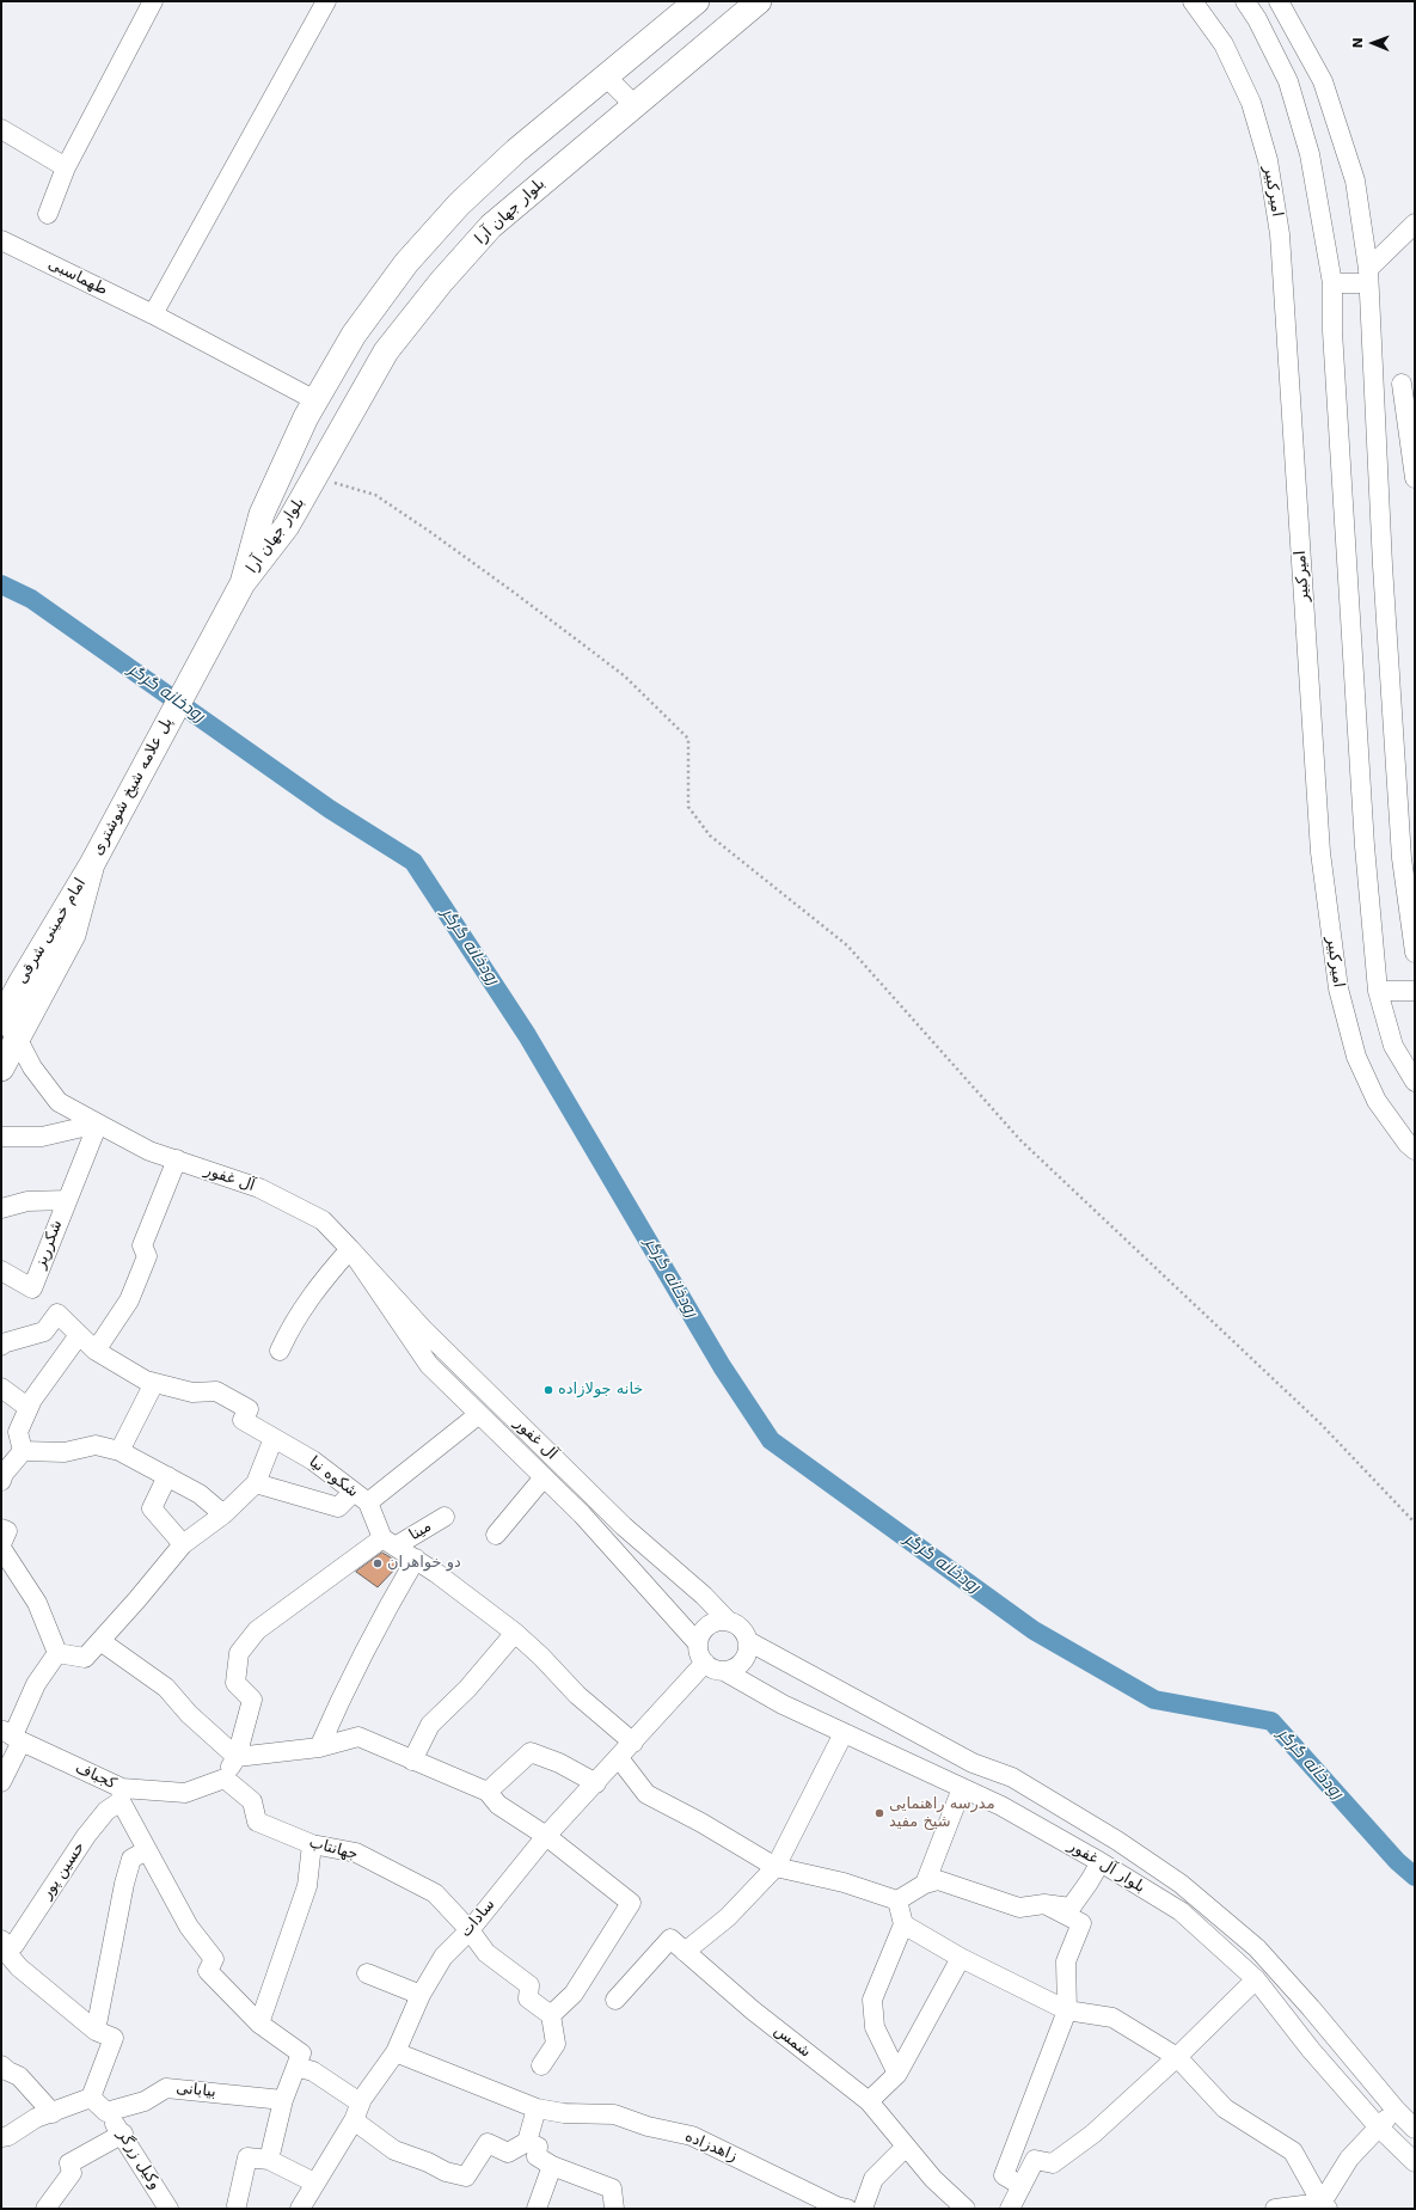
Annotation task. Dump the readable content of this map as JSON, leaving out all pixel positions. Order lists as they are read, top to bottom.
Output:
{
  "streets": {
    "main road": ["بلوار جهان آرا", "پل علامه شیخ شوشتری", "امام خمینی شرقی"],
    "street": [
      "امیرکبیر",
      "طهماسبی",
      "آل غفور",
      "شکرریز",
      "شکوه نیا",
      "مینا",
      "کجباف",
      "جهانتاب",
      "بلوار آل غفور",
      "حسین پور",
      "سادات",
      "شمس",
      "بیابانی",
      "زاهدزاده",
      "وکیل زرگر"
    ]
  },
  "crossings": [
    ["بلوار جهان آرا", "طهماسبی"],
    ["بلوار جهان آرا", "پل علامه شیخ شوشتری"],
    ["پل علامه شیخ شوشتری", "امام خمینی شرقی"],
    ["امام خمینی شرقی", "آل غفور"],
    ["آل غفور", "شکرریز"],
    ["آل غفور", "بلوار آل غفور"],
    ["آل غفور", "سادات"],
    ["شکوه نیا", "مینا"],
    ["کجباف", "جهانتاب"],
    ["کجباف", "حسین پور"],
    ["جهانتاب", "سادات"],
    ["بلوار آل غفور", "سادات"],
    ["سادات", "زاهدزاده"],
    ["بیابانی", "وکیل زرگر"]
  ],
  "water": ["رودخانه گرگر"],
  "places": ["خانه جولازاده", "دو خواهران", "مدرسه راهنمایی شیخ مفید"],
  "north": "left"
}
